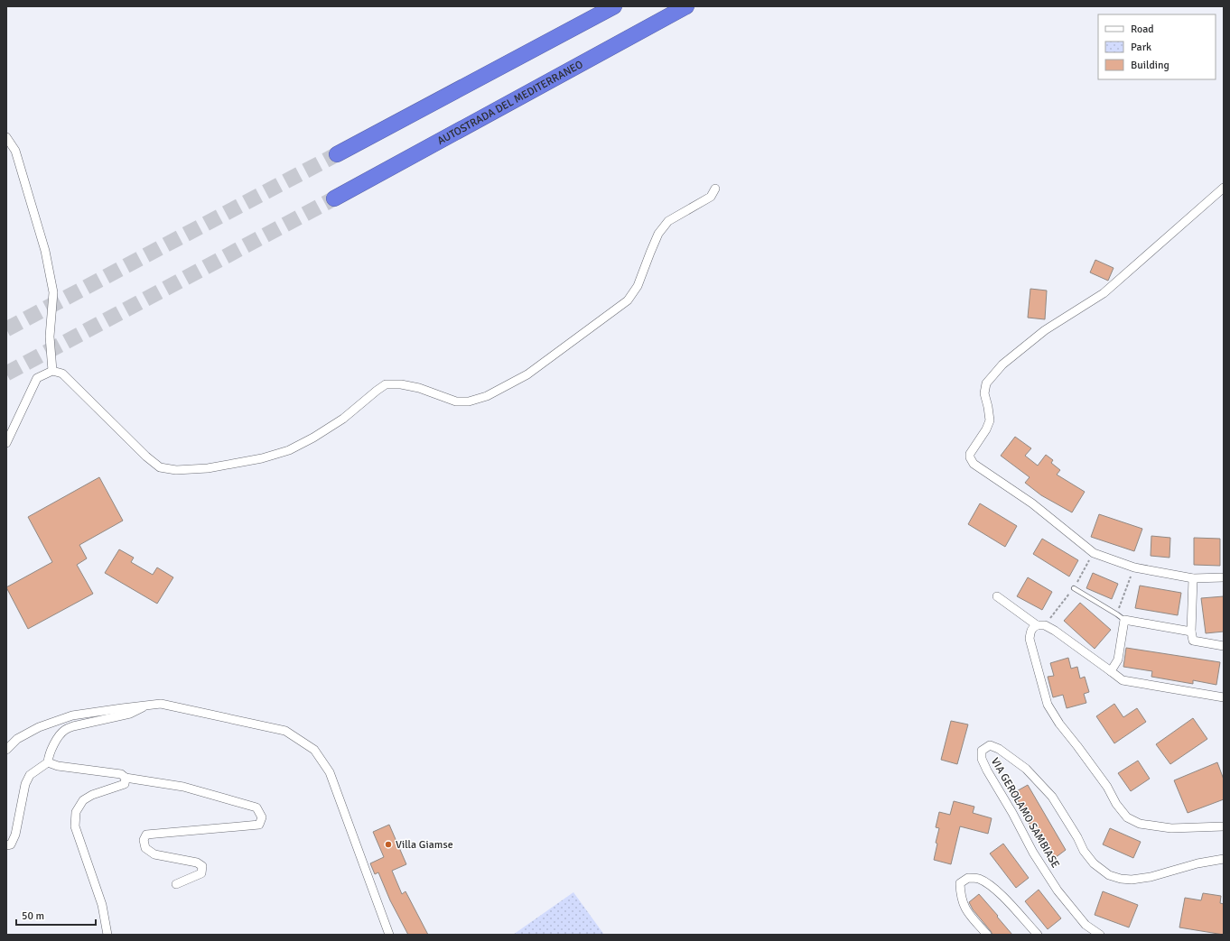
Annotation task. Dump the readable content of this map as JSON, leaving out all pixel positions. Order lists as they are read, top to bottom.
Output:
{
  "streets": {
    "highway": ["AUTOSTRADA DEL MEDITERRANEO"],
    "street": ["VIA GEROLAMO SAMBIASE"]
  },
  "places": ["Villa Giamse"],
  "legend": ["Road", "Park", "Building"],
  "scale_bar": "50 m"
}
